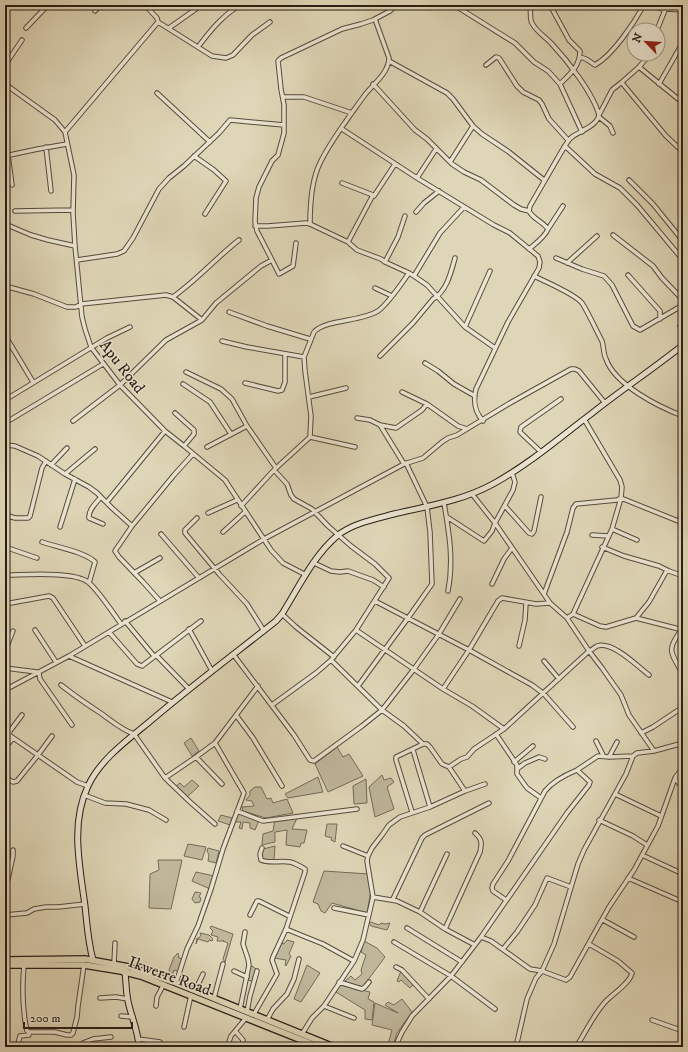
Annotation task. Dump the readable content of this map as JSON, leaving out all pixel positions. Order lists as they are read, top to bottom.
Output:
{
  "streets": {
    "main road": ["Ikwerre Road"],
    "street": ["Apu Road"]
  },
  "scale_bar": "200 m",
  "north": "top left"
}
